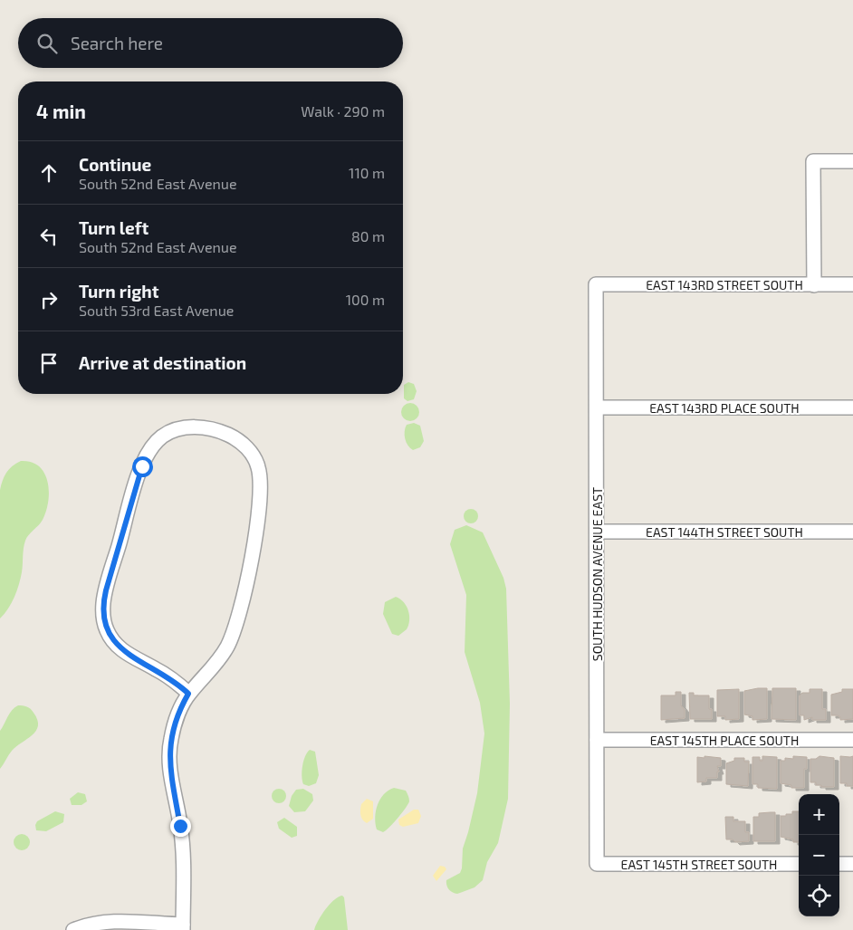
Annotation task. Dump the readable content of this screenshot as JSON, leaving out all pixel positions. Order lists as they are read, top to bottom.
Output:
{
  "streets": {
    "street": [
      "EAST 143RD STREET SOUTH",
      "EAST 143RD PLACE SOUTH",
      "EAST 144TH STREET SOUTH",
      "SOUTH HUDSON AVENUE EAST",
      "EAST 145TH PLACE SOUTH",
      "EAST 145TH STREET SOUTH"
    ]
  },
  "crossings": [
    ["EAST 143RD STREET SOUTH", "SOUTH HUDSON AVENUE EAST"],
    ["EAST 143RD PLACE SOUTH", "SOUTH HUDSON AVENUE EAST"],
    ["EAST 144TH STREET SOUTH", "SOUTH HUDSON AVENUE EAST"],
    ["SOUTH HUDSON AVENUE EAST", "EAST 145TH PLACE SOUTH"],
    ["SOUTH HUDSON AVENUE EAST", "EAST 145TH STREET SOUTH"]
  ],
  "page": {
    "search": "Search here",
    "heading": ["4 min", "Walk · 290 m"],
    "list": [
      ["Continue", "South 52nd East Avenue", "110 m"],
      ["Turn left", "South 52nd East Avenue", "80 m"],
      ["Turn right", "South 53rd East Avenue", "100 m"],
      "Arrive at destination"
    ],
    "map_buttons": ["+", "−"]
  }
}
